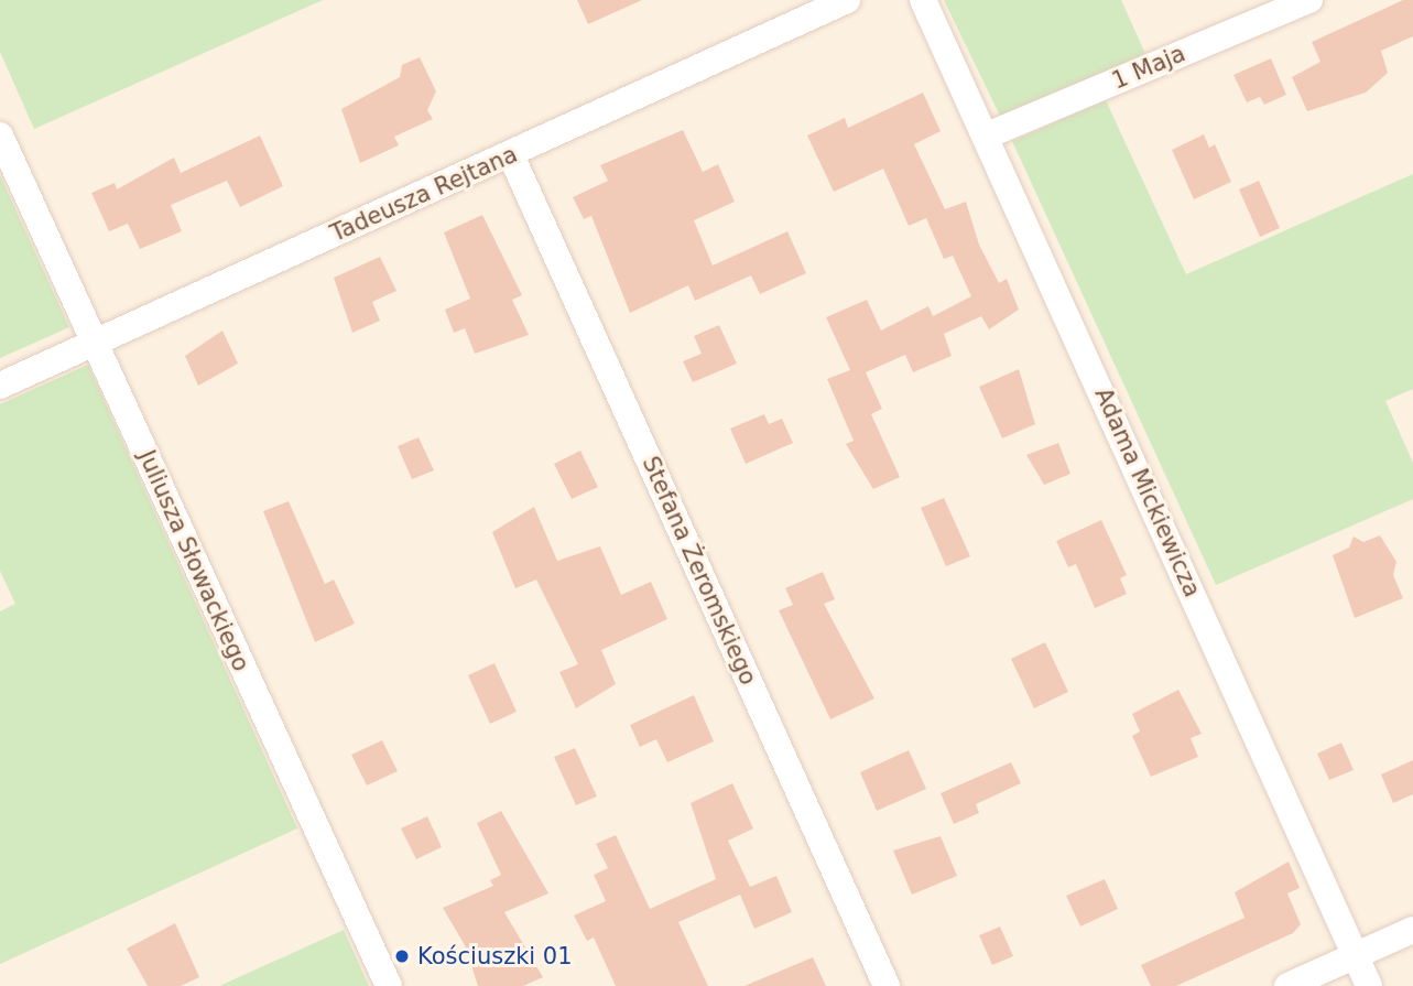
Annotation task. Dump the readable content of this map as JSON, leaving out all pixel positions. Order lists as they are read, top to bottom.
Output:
{
  "streets": {
    "street": [
      "1 Maja",
      "Tadeusza Rejtana",
      "Adama Mickiewicza",
      "Juliusza Słowackiego",
      "Stefana Żeromskiego"
    ]
  },
  "crossings": [
    ["1 Maja", "Adama Mickiewicza"],
    ["Tadeusza Rejtana", "Juliusza Słowackiego"],
    ["Tadeusza Rejtana", "Stefana Żeromskiego"]
  ],
  "places": ["Kościuszki 01"]
}
